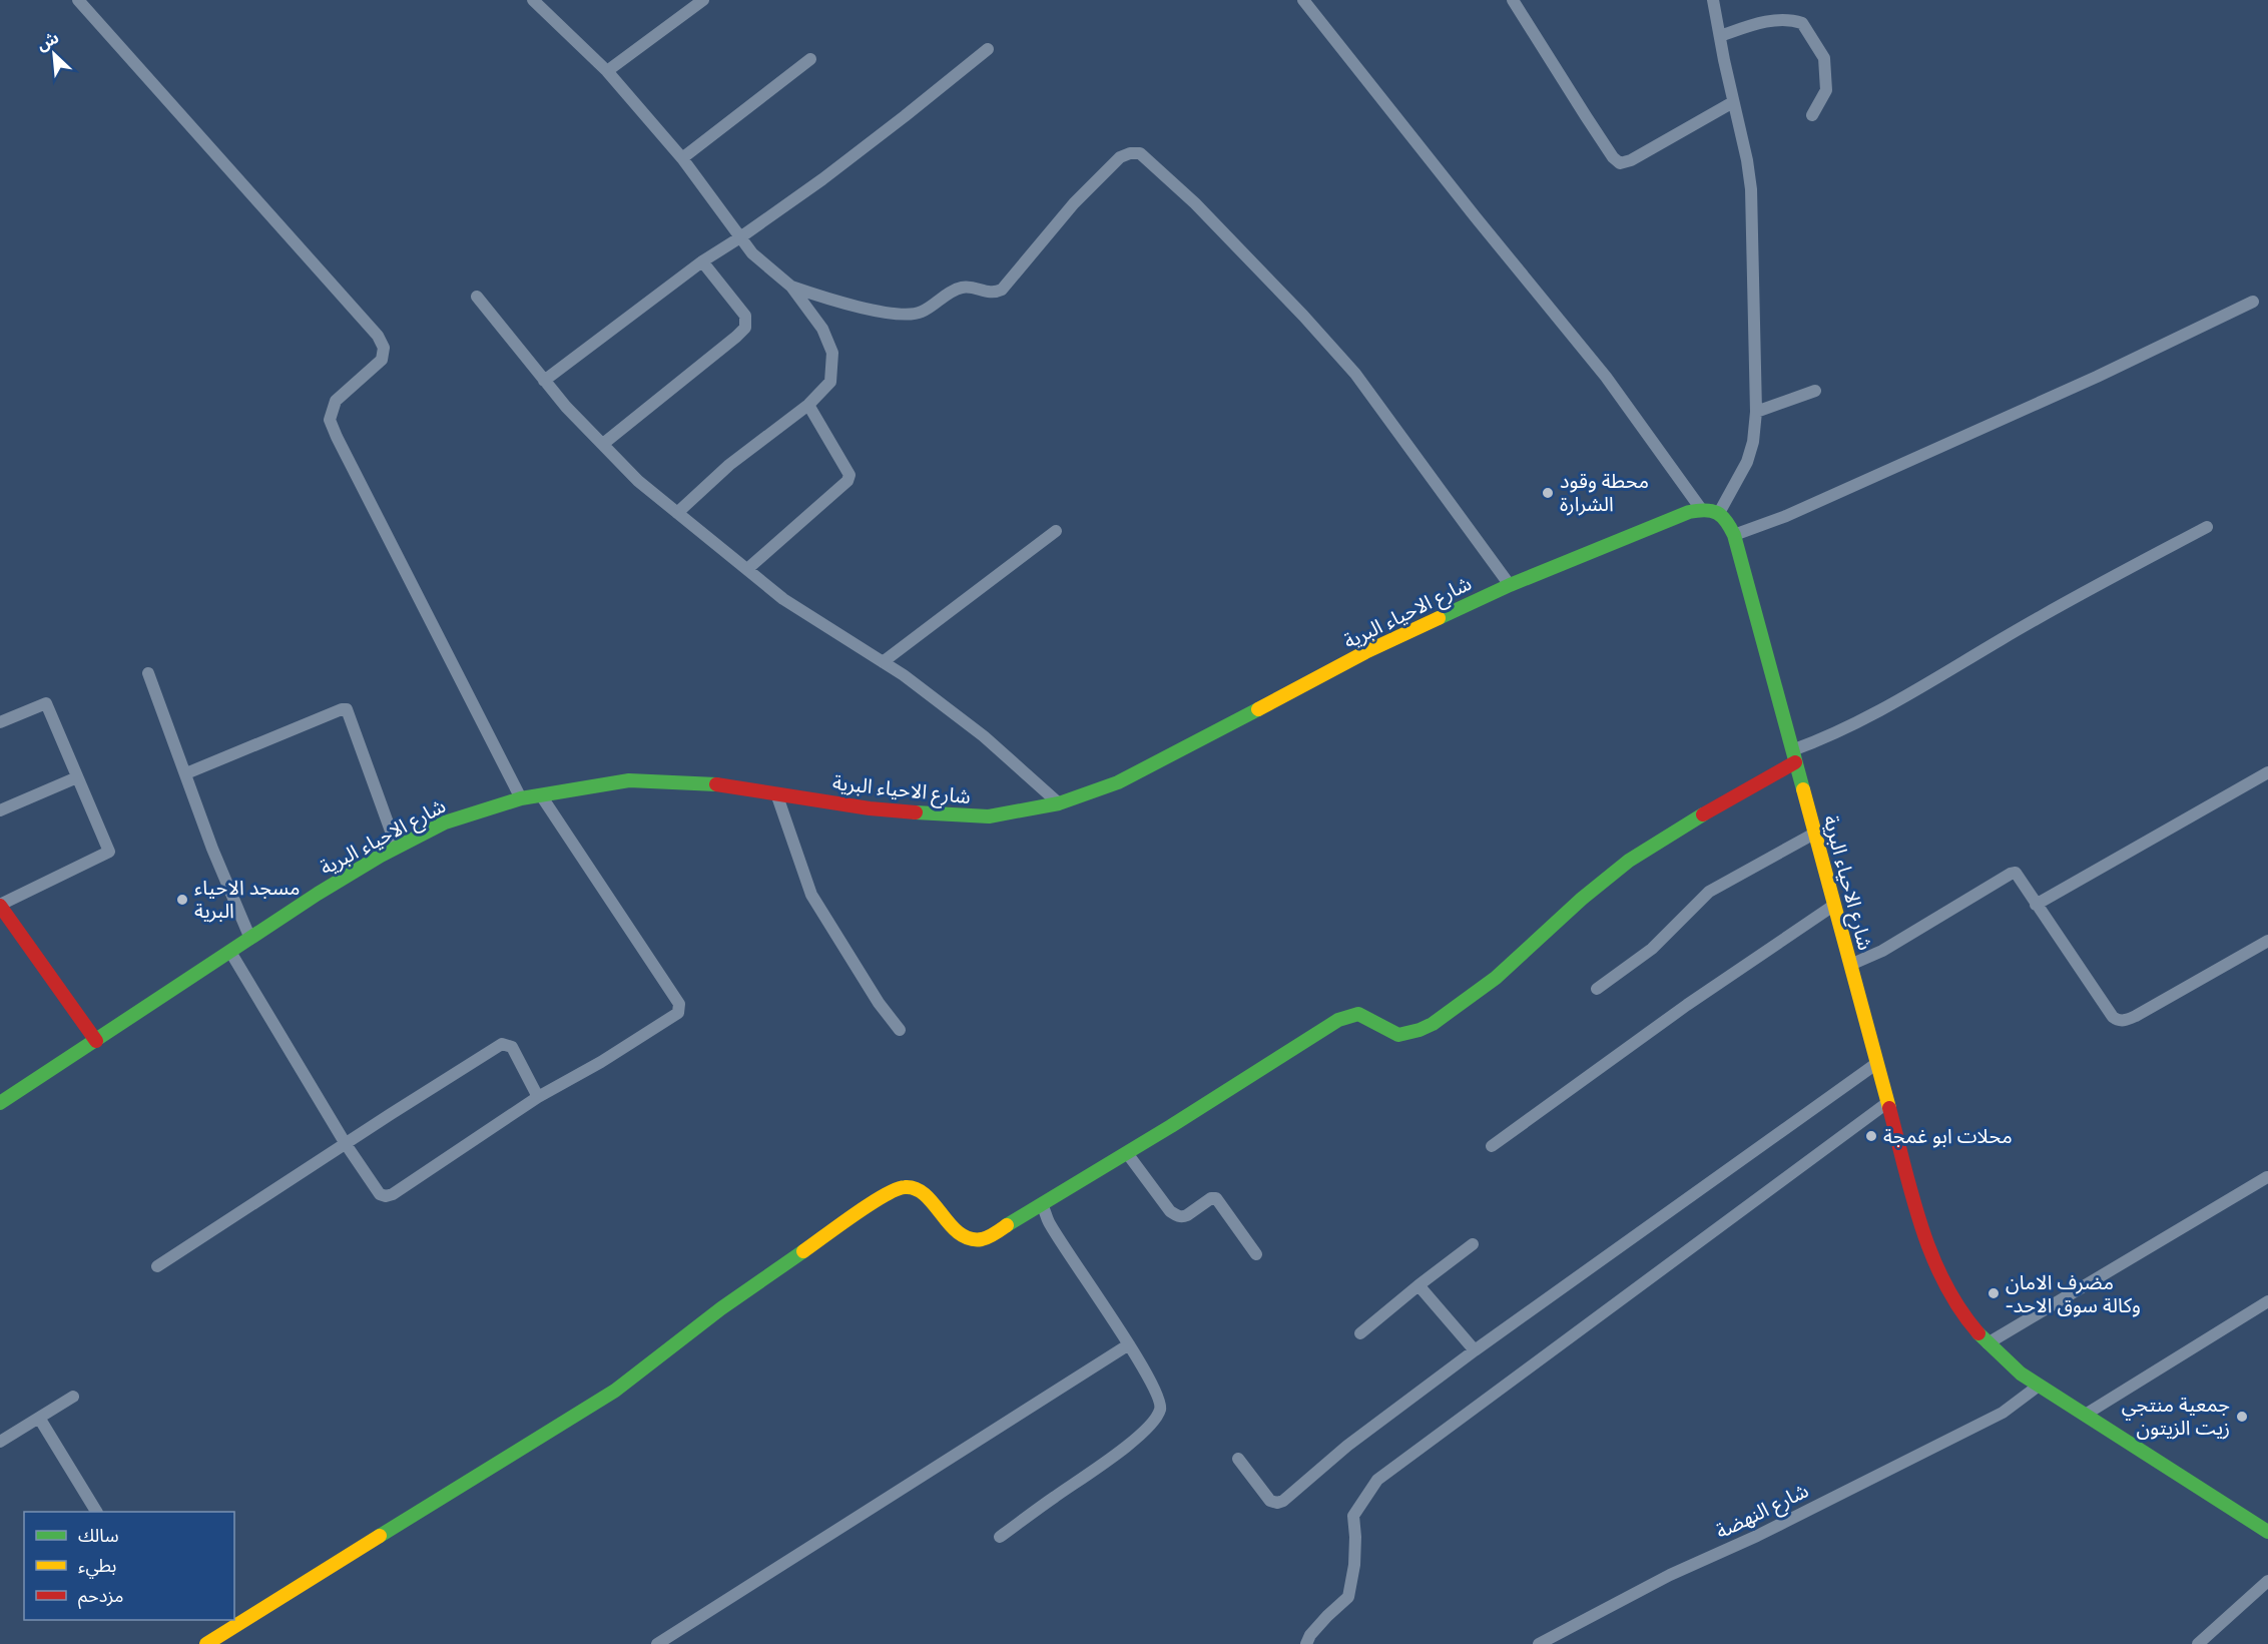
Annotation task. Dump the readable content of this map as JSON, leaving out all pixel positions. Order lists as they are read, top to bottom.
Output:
{
  "streets": {
    "main road": ["شارع الاحياء البرية"],
    "street": ["شارع النهضة"]
  },
  "crossings": [
    ["شارع الاحياء البرية", "شارع النهضة"]
  ],
  "places": [
    "محطة وقود الشرارة",
    "مسجد الاحياء البرية",
    "محلات ابو غمجة",
    "مضرف الامان -وكالة سوق الاحد",
    "جمعية منتجي زيت الزيتون"
  ],
  "legend": ["سالك", "بطيء", "مزدحم"],
  "north": "top left"
}
